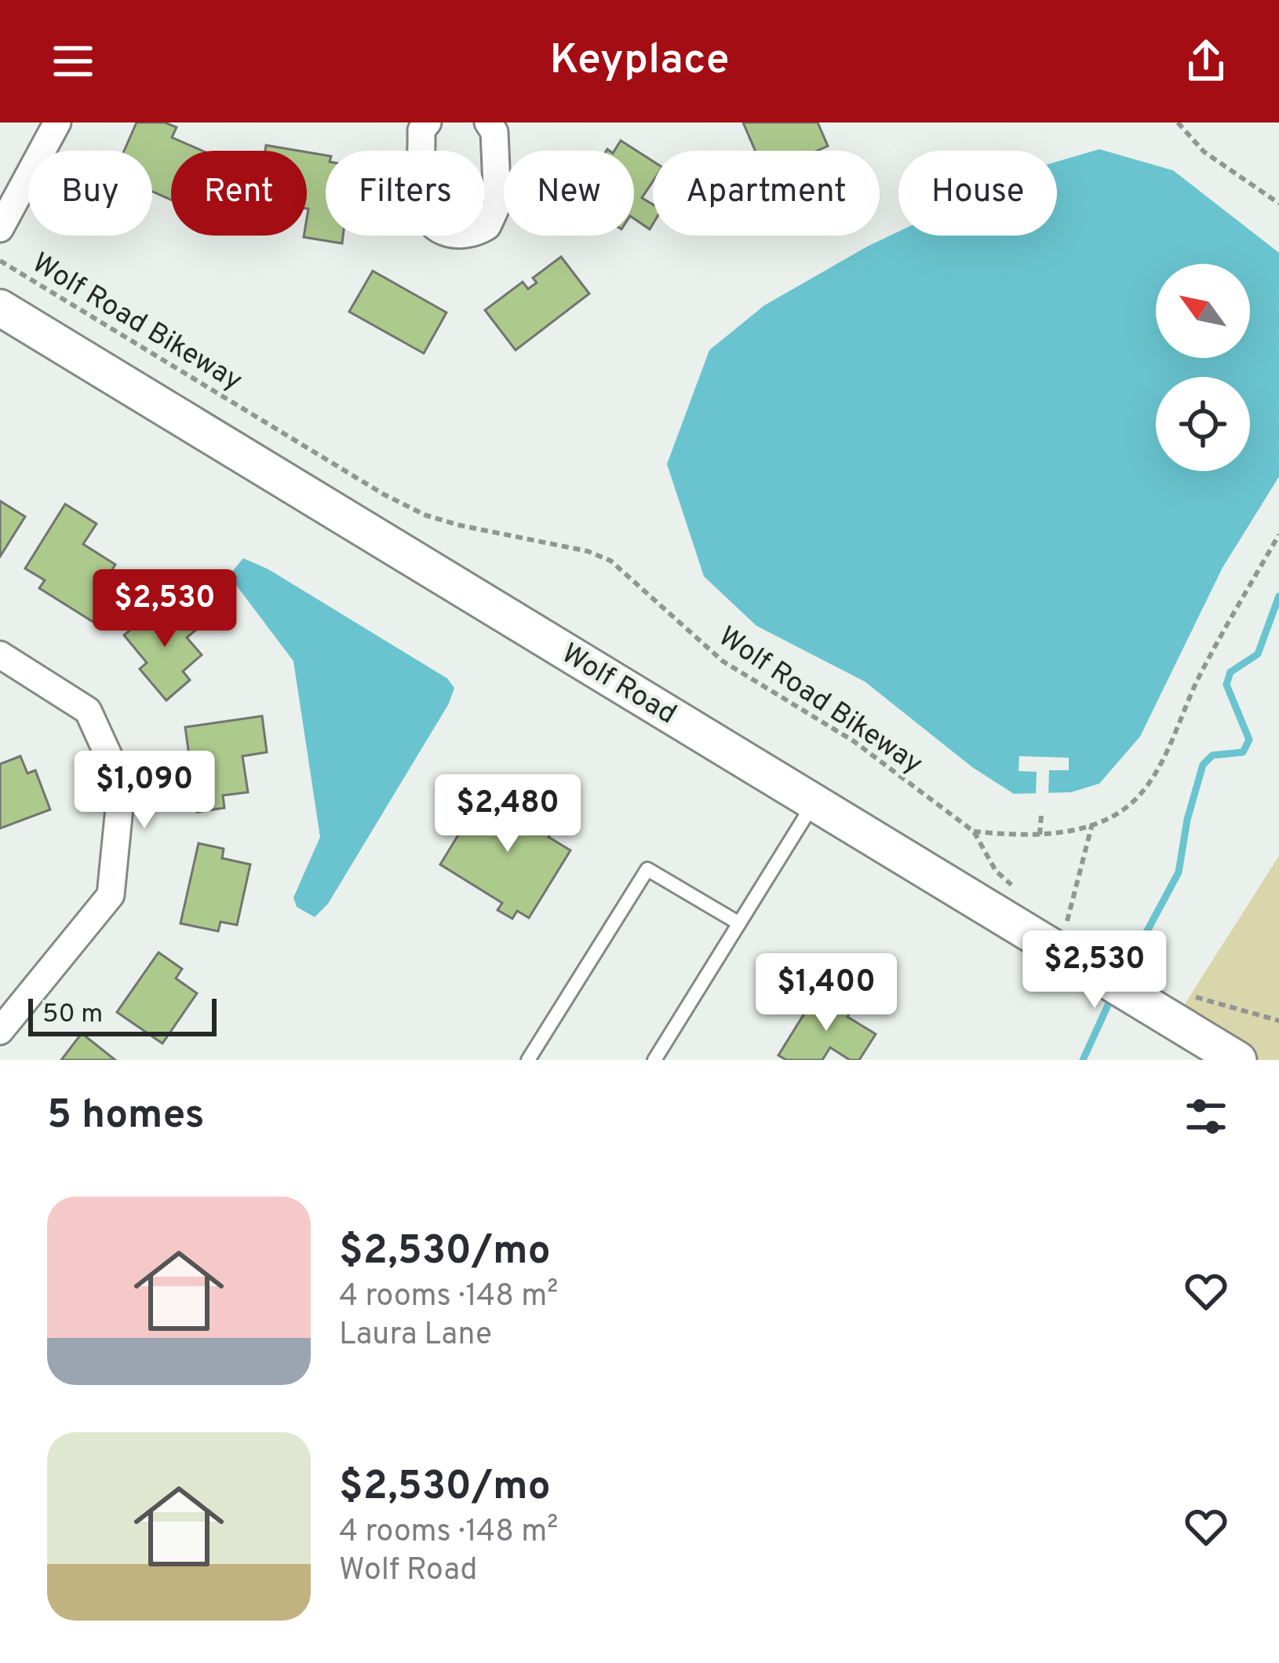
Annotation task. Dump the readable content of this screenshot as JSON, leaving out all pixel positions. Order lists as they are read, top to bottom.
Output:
{
  "streets": {
    "main road": ["Wolf Road"],
    "path": ["Wolf Road Bikeway"]
  },
  "scale_bar": "50 m",
  "north": "top left",
  "page": {
    "header": "Keyplace",
    "chip": [
      "Buy",
      "Rent",
      "Filters",
      "New",
      "Apartment",
      "House"
    ],
    "price": [
      "$2,530",
      "$1,090",
      "$2,480",
      "$2,530",
      "$1,400"
    ],
    "scale": "50 m",
    "heading": "5 homes",
    "list": [
      {
        "name": "$2,530/mo",
        "note": "4 rooms · 148 m² · Laura Lane"
      },
      {
        "name": "$2,530/mo",
        "note": "4 rooms · 148 m² · Wolf Road"
      }
    ]
  }
}
